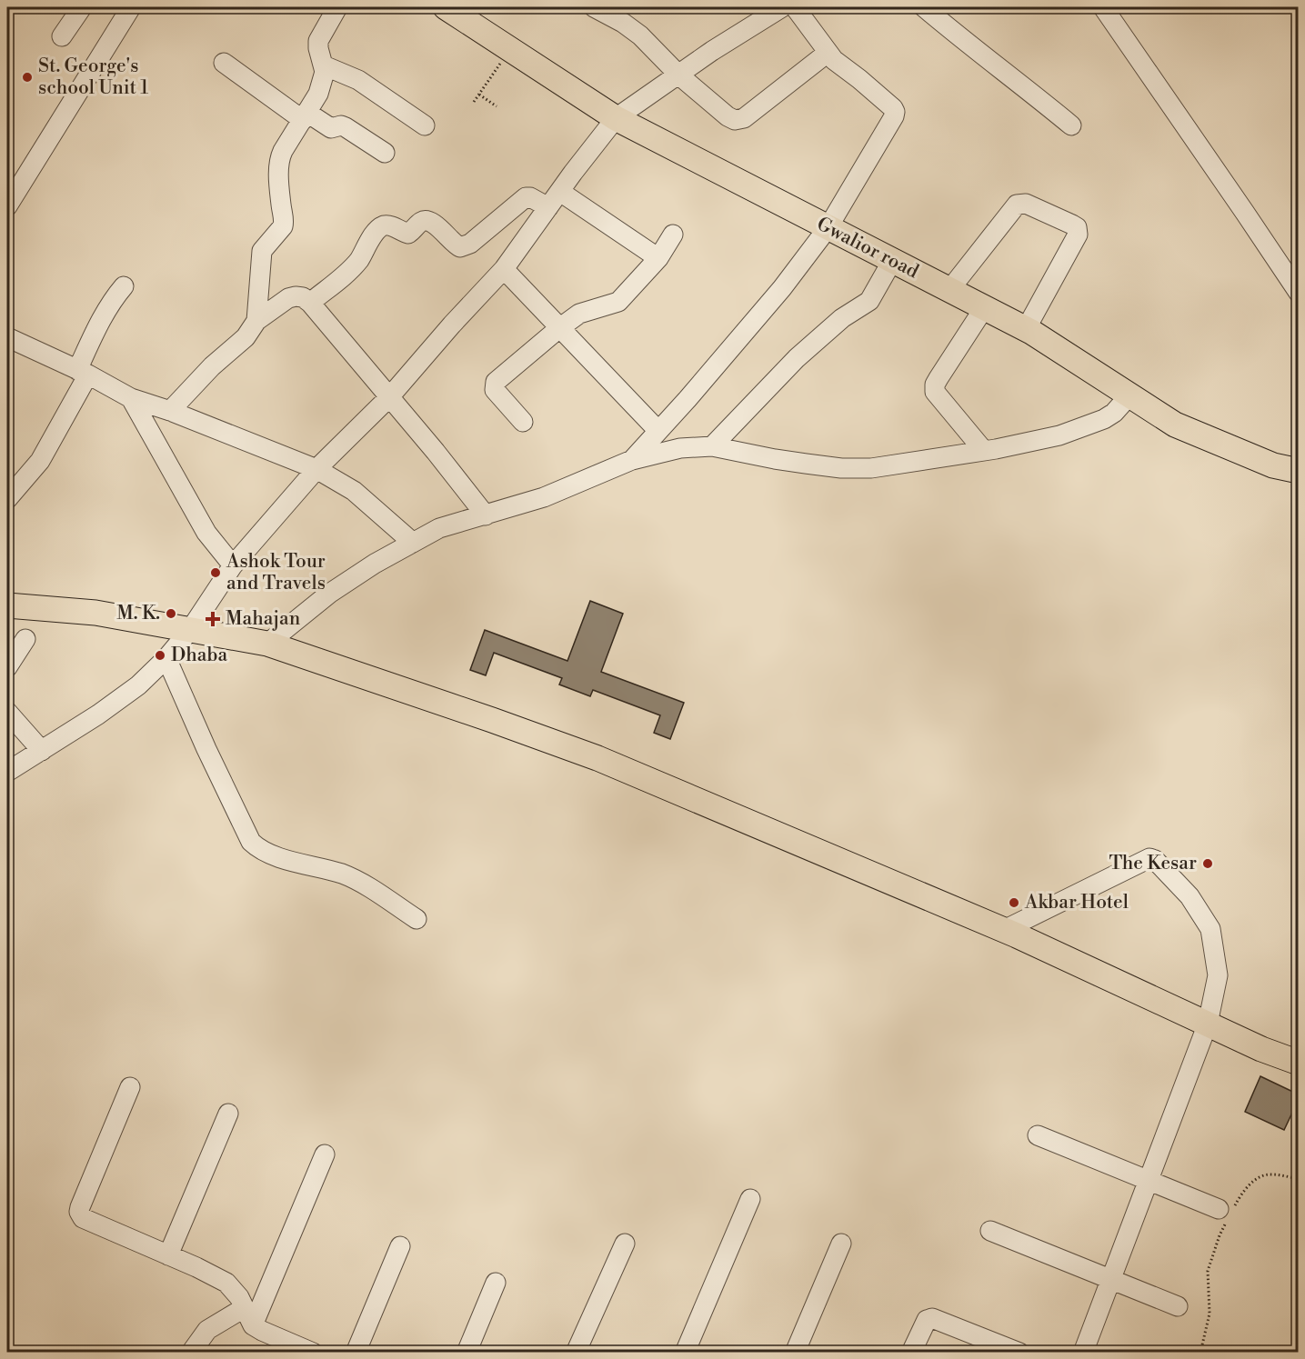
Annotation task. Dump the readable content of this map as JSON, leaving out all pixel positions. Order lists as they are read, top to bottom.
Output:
{
  "streets": {
    "main road": ["Gwalior road"]
  },
  "places": {
    "other": [
      "St. George's school Unit 1",
      "Ashok Tour and Travels",
      "M. K.",
      "Dhaba",
      "The Kesar",
      "Akbar Hotel"
    ],
    "health": ["Mahajan"]
  }
}
